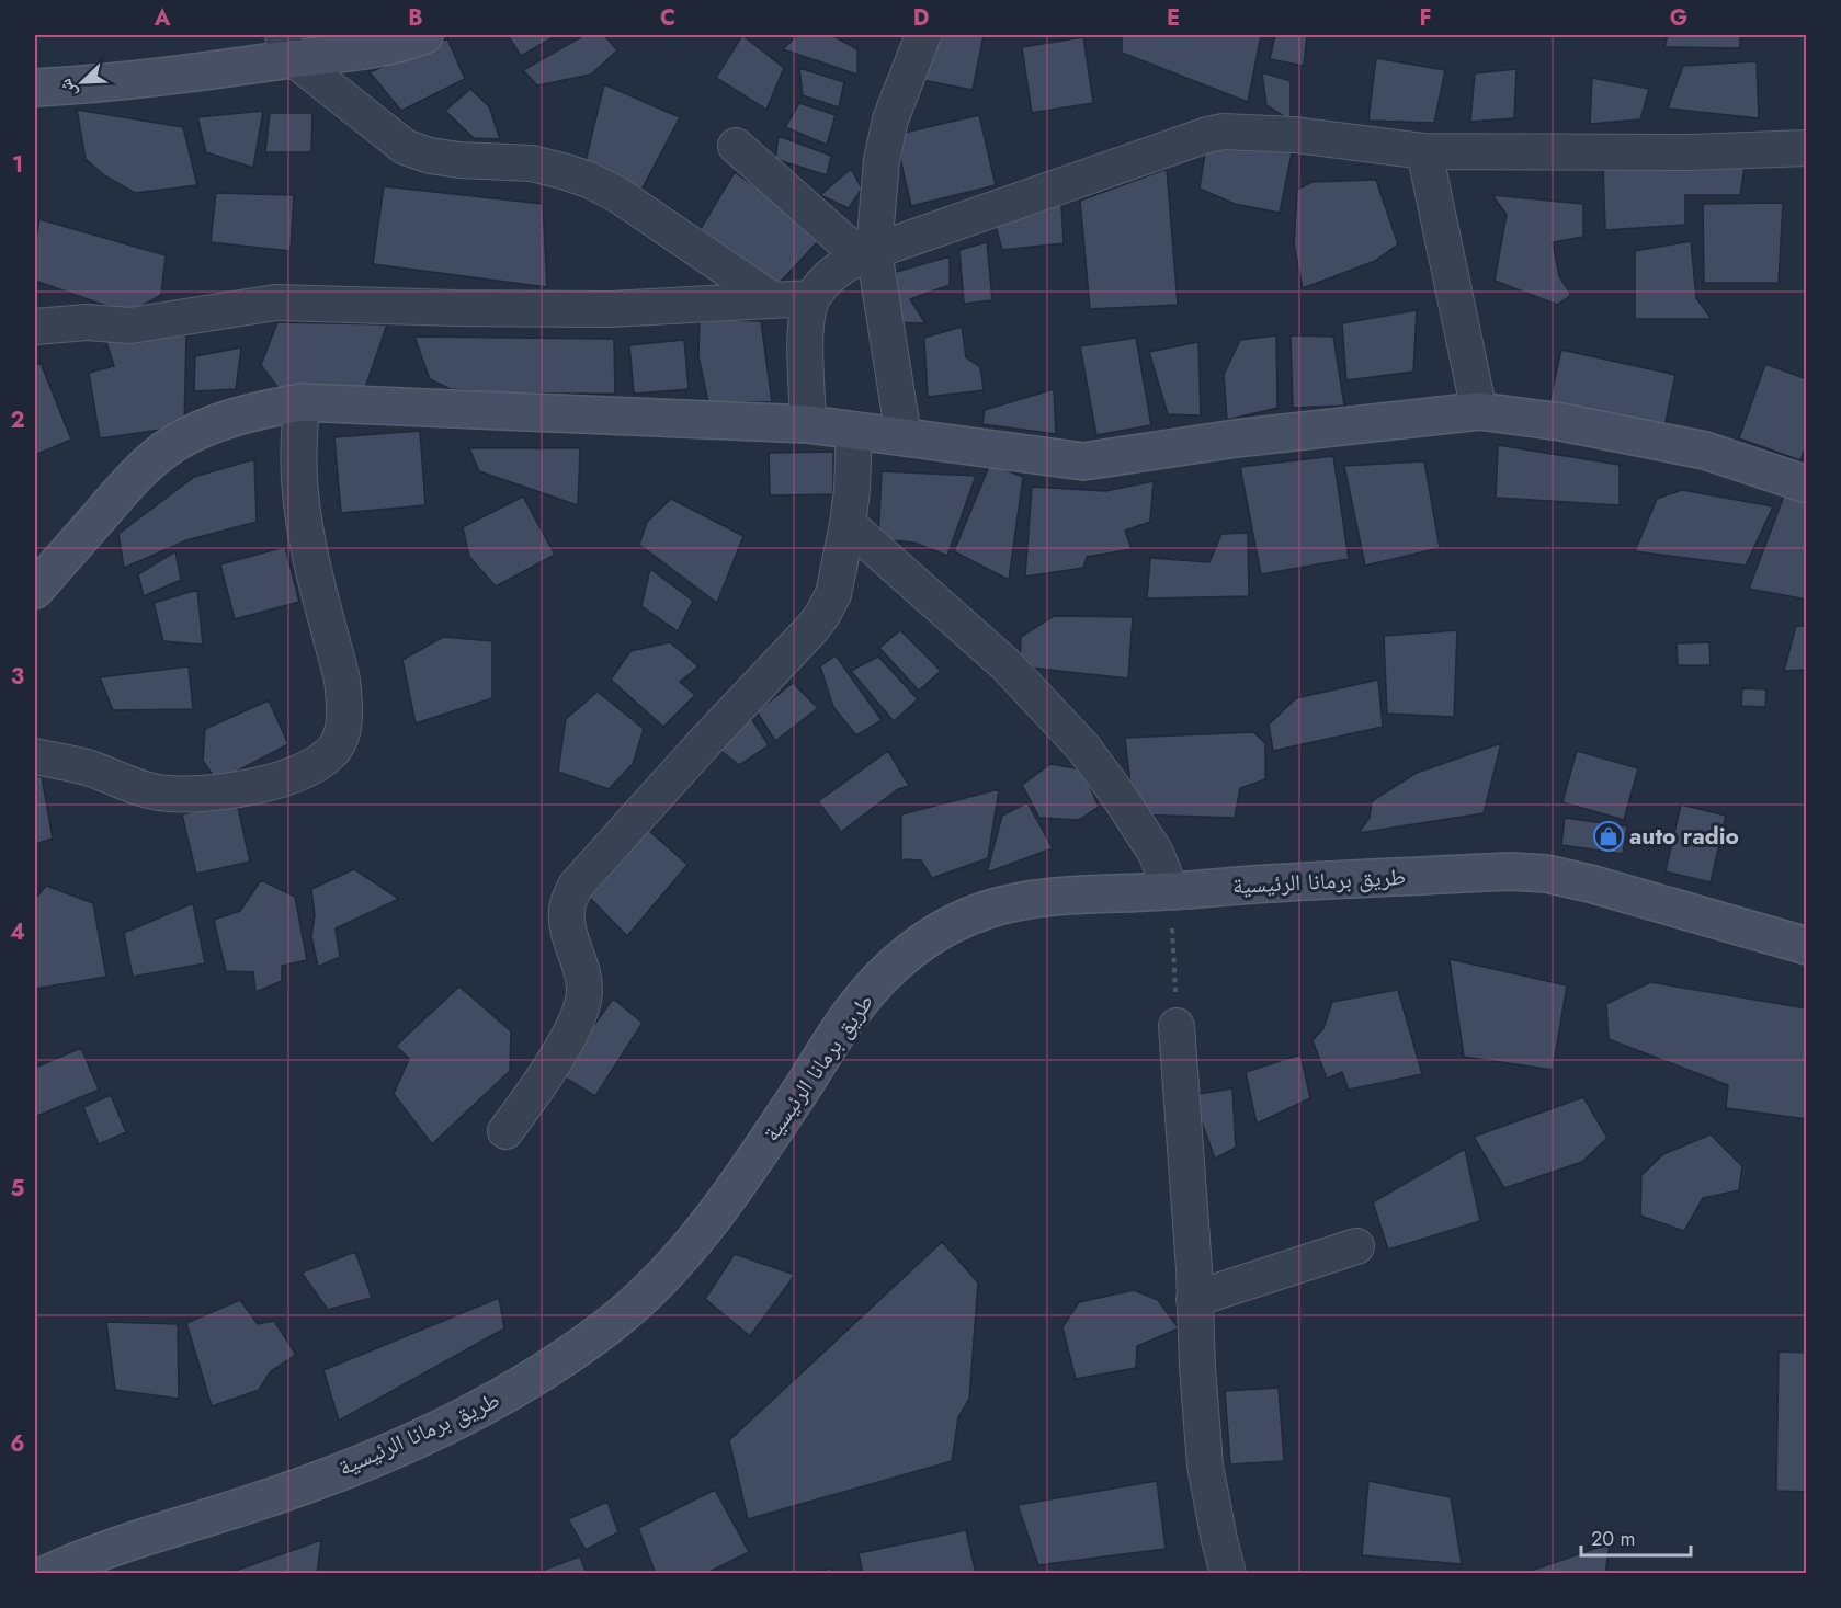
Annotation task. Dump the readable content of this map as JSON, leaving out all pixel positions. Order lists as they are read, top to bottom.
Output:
{
  "streets": {
    "street": ["طريق برمانا الرئيسية"]
  },
  "places": {
    "shop": ["auto radio"]
  },
  "scale_bar": "20 m",
  "north": "bottom left",
  "grid": {
    "columns": [
      "A",
      "B",
      "C",
      "D",
      "E",
      "F",
      "G"
    ],
    "rows": [
      "1",
      "2",
      "3",
      "4",
      "5",
      "6"
    ]
  }
}
